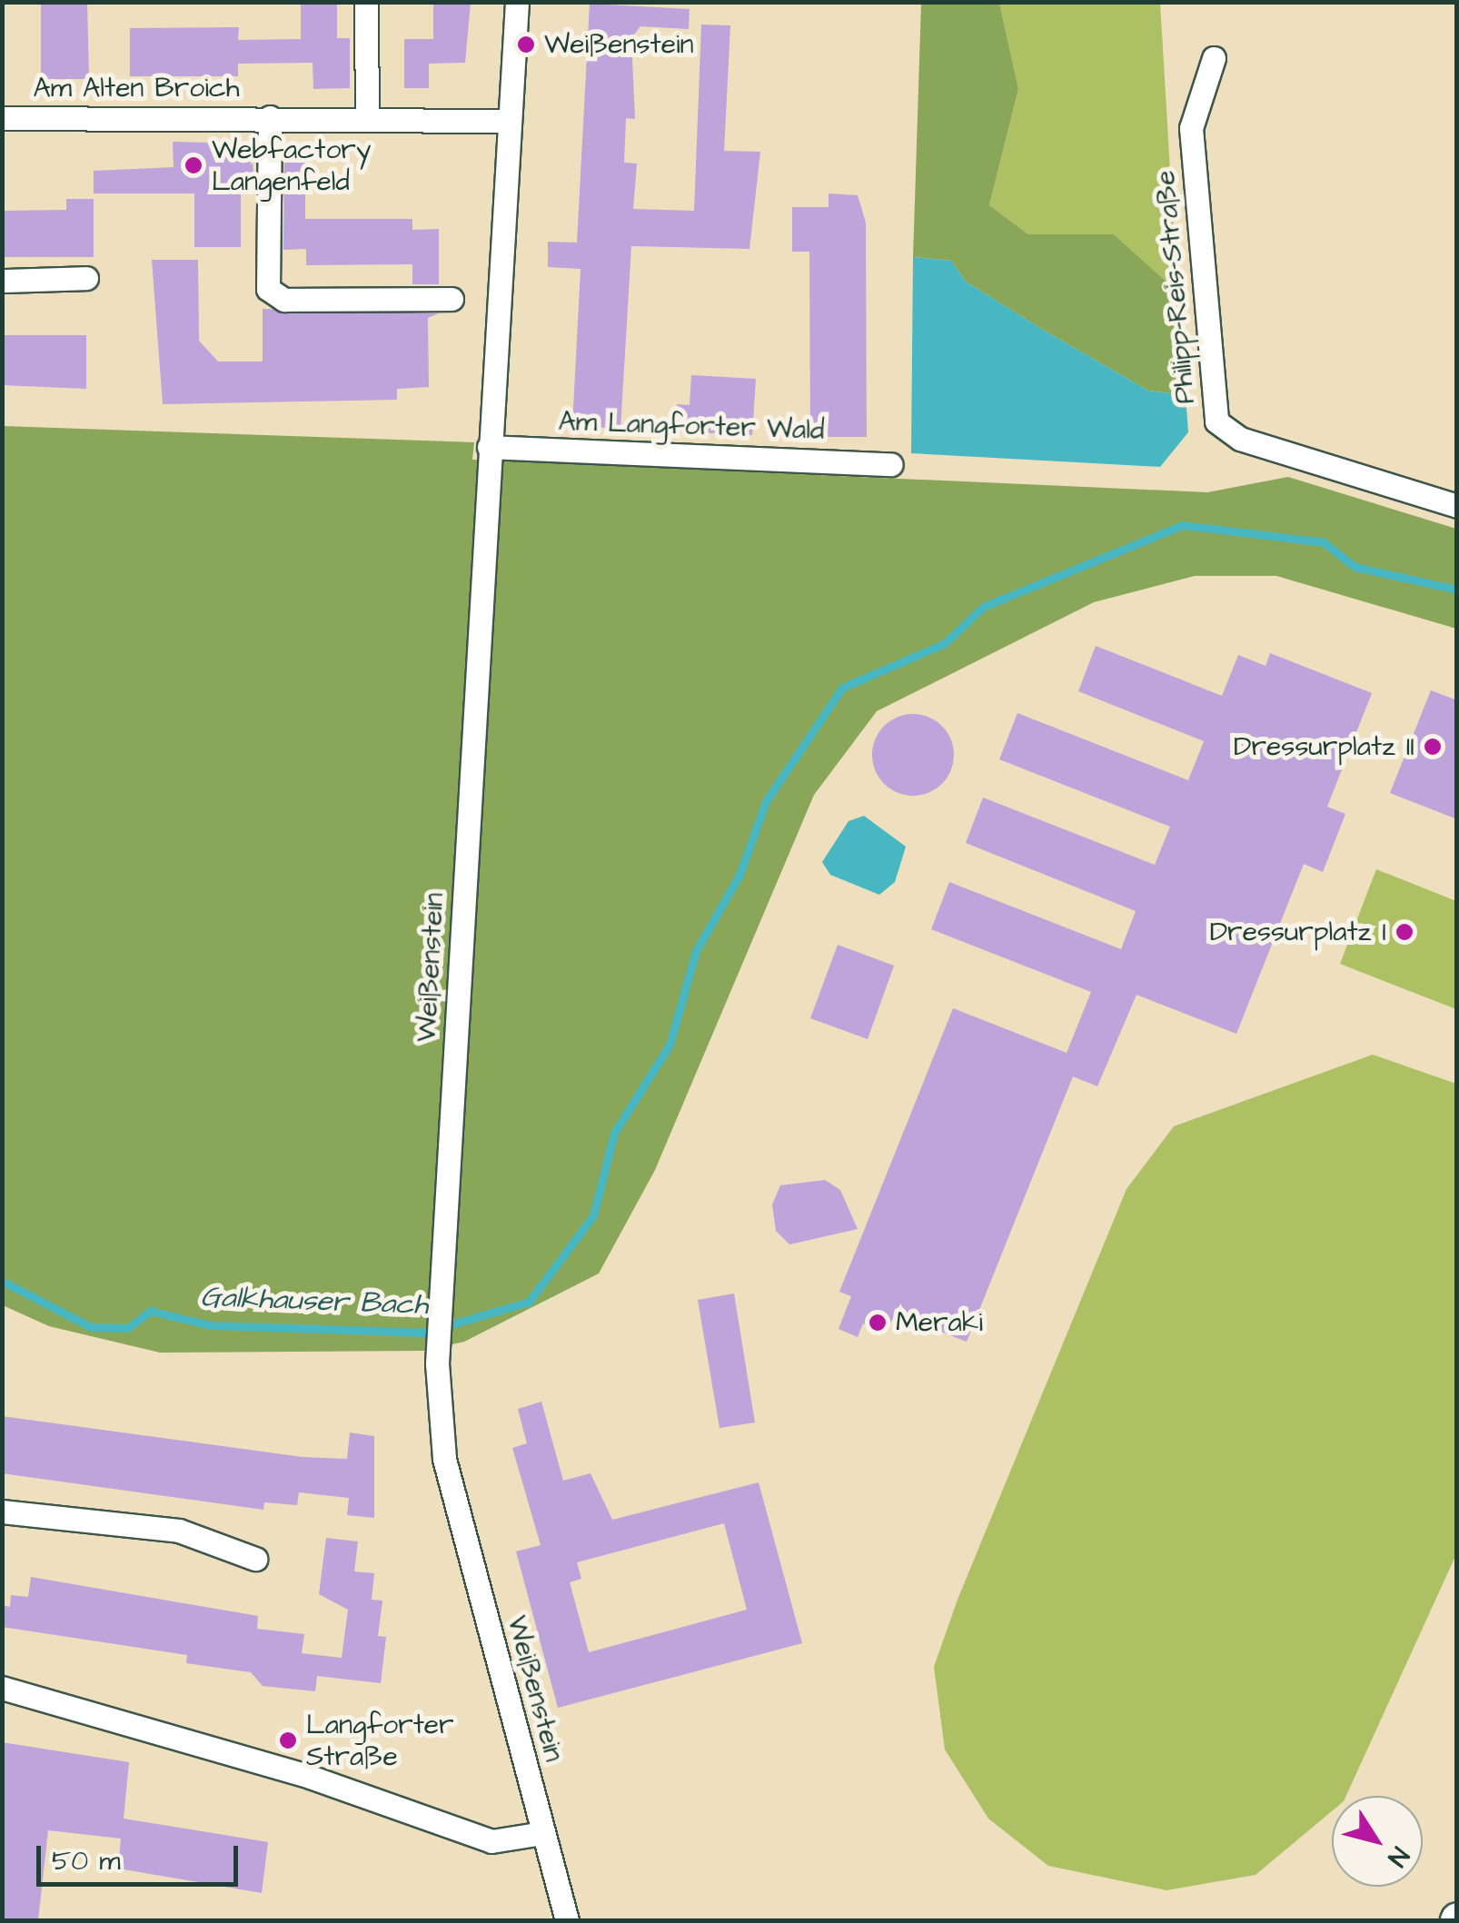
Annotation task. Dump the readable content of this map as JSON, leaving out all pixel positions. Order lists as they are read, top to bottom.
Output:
{
  "streets": {
    "street": [
      "Am Alten Broich",
      "Philipp-Reis-Straße",
      "Am Langforter Wald",
      "Weißenstein"
    ]
  },
  "crossings": [
    ["Am Alten Broich", "Weißenstein"],
    ["Am Langforter Wald", "Weißenstein"]
  ],
  "water": ["Galkhauser Bach"],
  "places": [
    "Weißenstein",
    "Webfactory Langenfeld",
    "Dressurplatz II",
    "Dressurplatz I",
    "Meraki",
    "Langforter Straße"
  ],
  "scale_bar": "50 m",
  "north": "bottom right"
}
